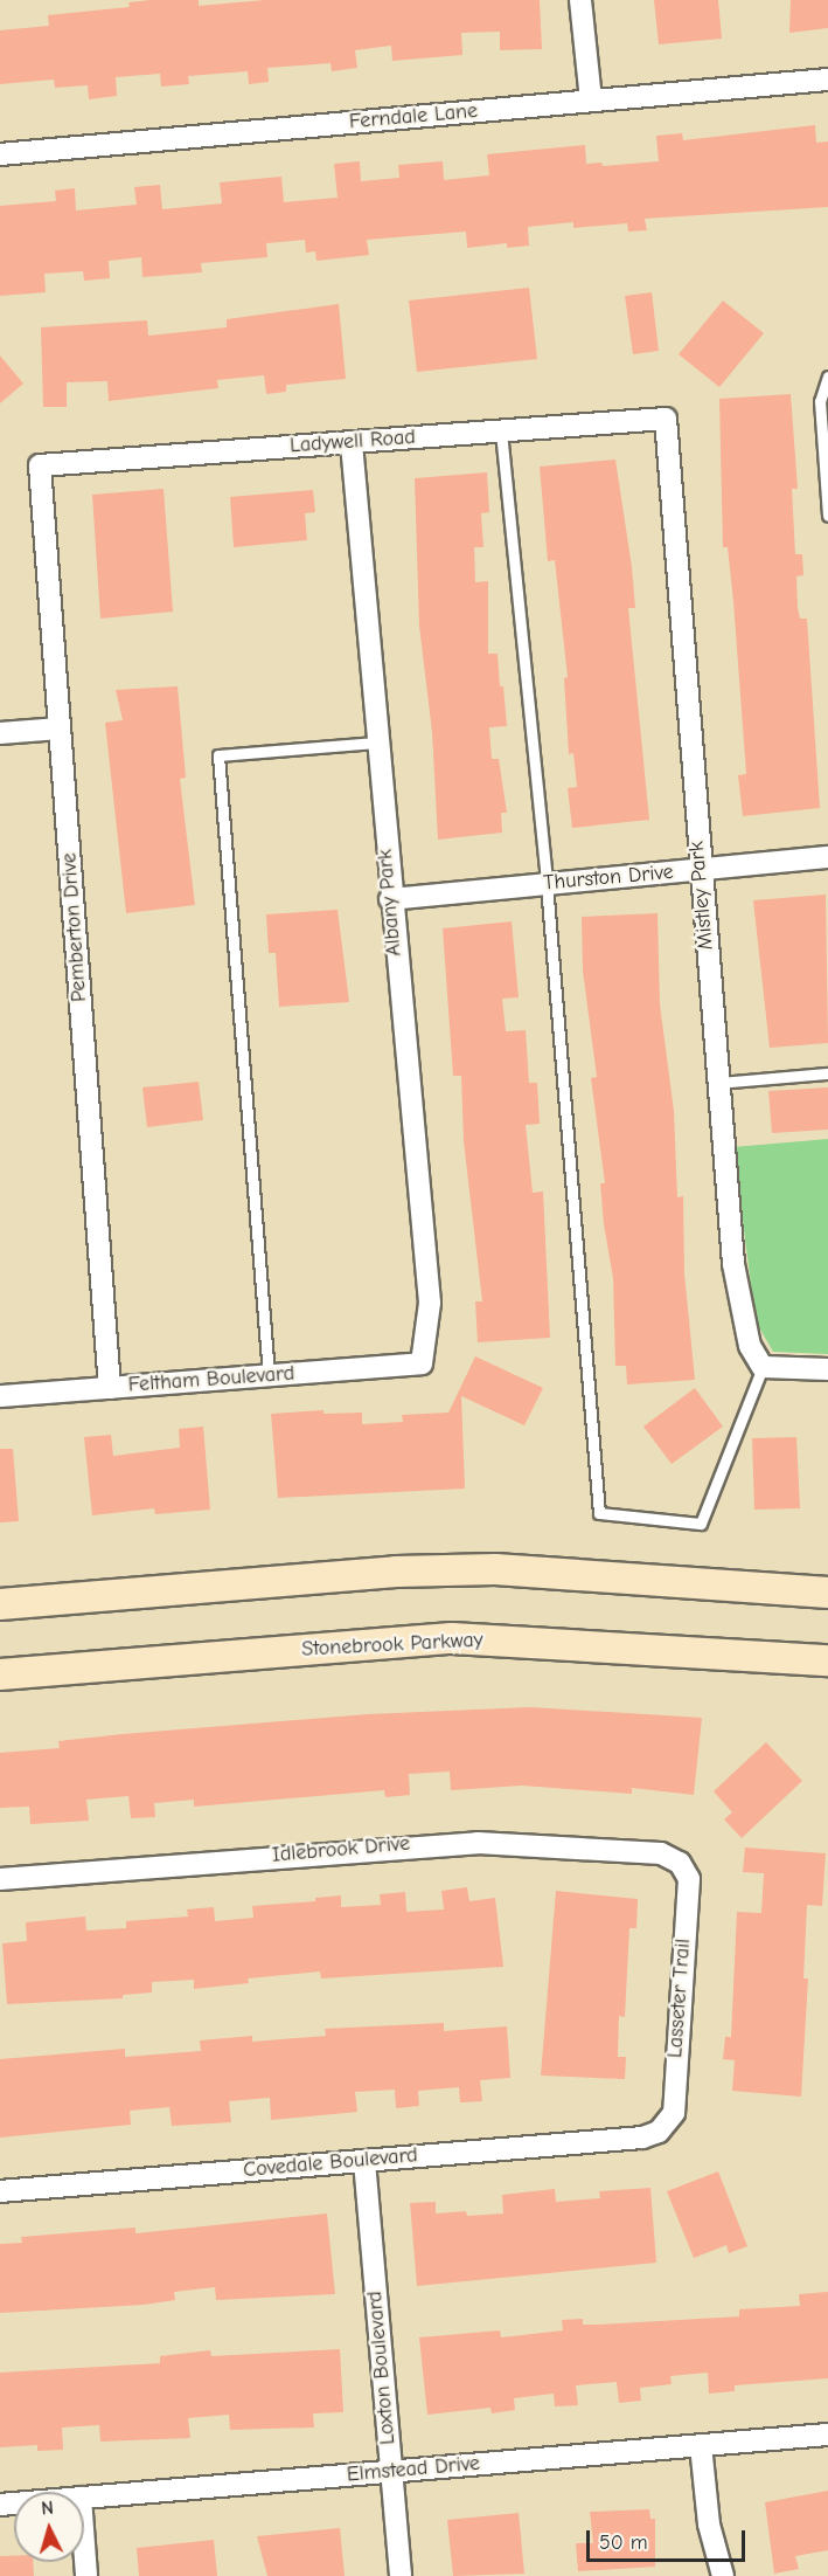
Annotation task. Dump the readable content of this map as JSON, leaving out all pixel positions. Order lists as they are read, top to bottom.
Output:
{
  "streets": {
    "main road": ["Stonebrook Parkway"],
    "street": [
      "Ferndale Lane",
      "Ladywell Road",
      "Thurston Drive",
      "Mistley Park",
      "Albany Park",
      "Pemberton Drive",
      "Feltham Boulevard",
      "Idlebrook Drive",
      "Lasseter Trail",
      "Covedale Boulevard",
      "Loxton Boulevard",
      "Elmstead Drive"
    ]
  },
  "crossings": [
    ["Ladywell Road", "Mistley Park"],
    ["Ladywell Road", "Albany Park"],
    ["Ladywell Road", "Pemberton Drive"],
    ["Thurston Drive", "Mistley Park"],
    ["Thurston Drive", "Albany Park"],
    ["Albany Park", "Feltham Boulevard"],
    ["Pemberton Drive", "Feltham Boulevard"],
    ["Idlebrook Drive", "Lasseter Trail"],
    ["Lasseter Trail", "Covedale Boulevard"],
    ["Covedale Boulevard", "Loxton Boulevard"],
    ["Loxton Boulevard", "Elmstead Drive"]
  ],
  "scale_bar": "50 m",
  "north": "top"
}
